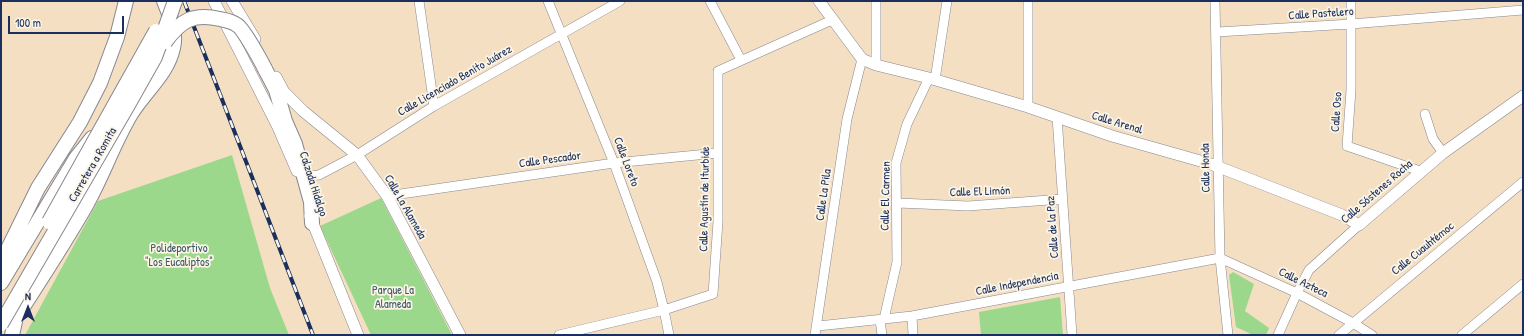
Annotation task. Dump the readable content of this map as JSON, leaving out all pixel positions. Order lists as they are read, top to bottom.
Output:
{
  "streets": {
    "main road": ["Carretera a Romita"],
    "street": [
      "Calle Pastelero",
      "Calle Licenciado Benito Juárez",
      "Calle Oso",
      "Calle Arenal",
      "Calle Pescador",
      "Calle Loreto",
      "Calle Honda",
      "Calzada Hidalgo",
      "Calle El Limón",
      "Calle Sóstenes Rocha",
      "Calle La Pila",
      "Calle El Carmen",
      "Calle Agustín de Iturbide",
      "Calle La Alameda",
      "Calle de la Paz",
      "Calle Cuauhtémoc",
      "Calle Azteca",
      "Calle Independencia"
    ]
  },
  "crossings": [
    ["Calle Pastelero", "Calle Oso"],
    ["Calle Pastelero", "Calle Honda"],
    ["Calle Licenciado Benito Juárez", "Calle Loreto"],
    ["Calle Licenciado Benito Juárez", "Calle La Alameda"],
    ["Calle Oso", "Calle Sóstenes Rocha"],
    ["Calle Arenal", "Calle Honda"],
    ["Calle Arenal", "Calle Sóstenes Rocha"],
    ["Calle Arenal", "Calle La Pila"],
    ["Calle Arenal", "Calle El Carmen"],
    ["Calle Arenal", "Calle de la Paz"],
    ["Calle Pescador", "Calle Loreto"],
    ["Calle Pescador", "Calle Agustín de Iturbide"],
    ["Calle Pescador", "Calle La Alameda"],
    ["Calle Loreto", "Calle Agustín de Iturbide"],
    ["Calle Honda", "Calle Azteca"],
    ["Calle Honda", "Calle Independencia"],
    ["Calle El Limón", "Calle El Carmen"],
    ["Calle El Limón", "Calle de la Paz"],
    ["Calle Sóstenes Rocha", "Calle Azteca"],
    ["Calle La Pila", "Calle Independencia"],
    ["Calle El Carmen", "Calle Independencia"],
    ["Calle de la Paz", "Calle Independencia"],
    ["Calle Cuauhtémoc", "Calle Azteca"],
    ["Calle Azteca", "Calle Independencia"]
  ],
  "parks": ["Polideportivo \"Los Eucaliptos\"", "Parque La Alameda"],
  "scale_bar": "100 m",
  "north": "top"
}
